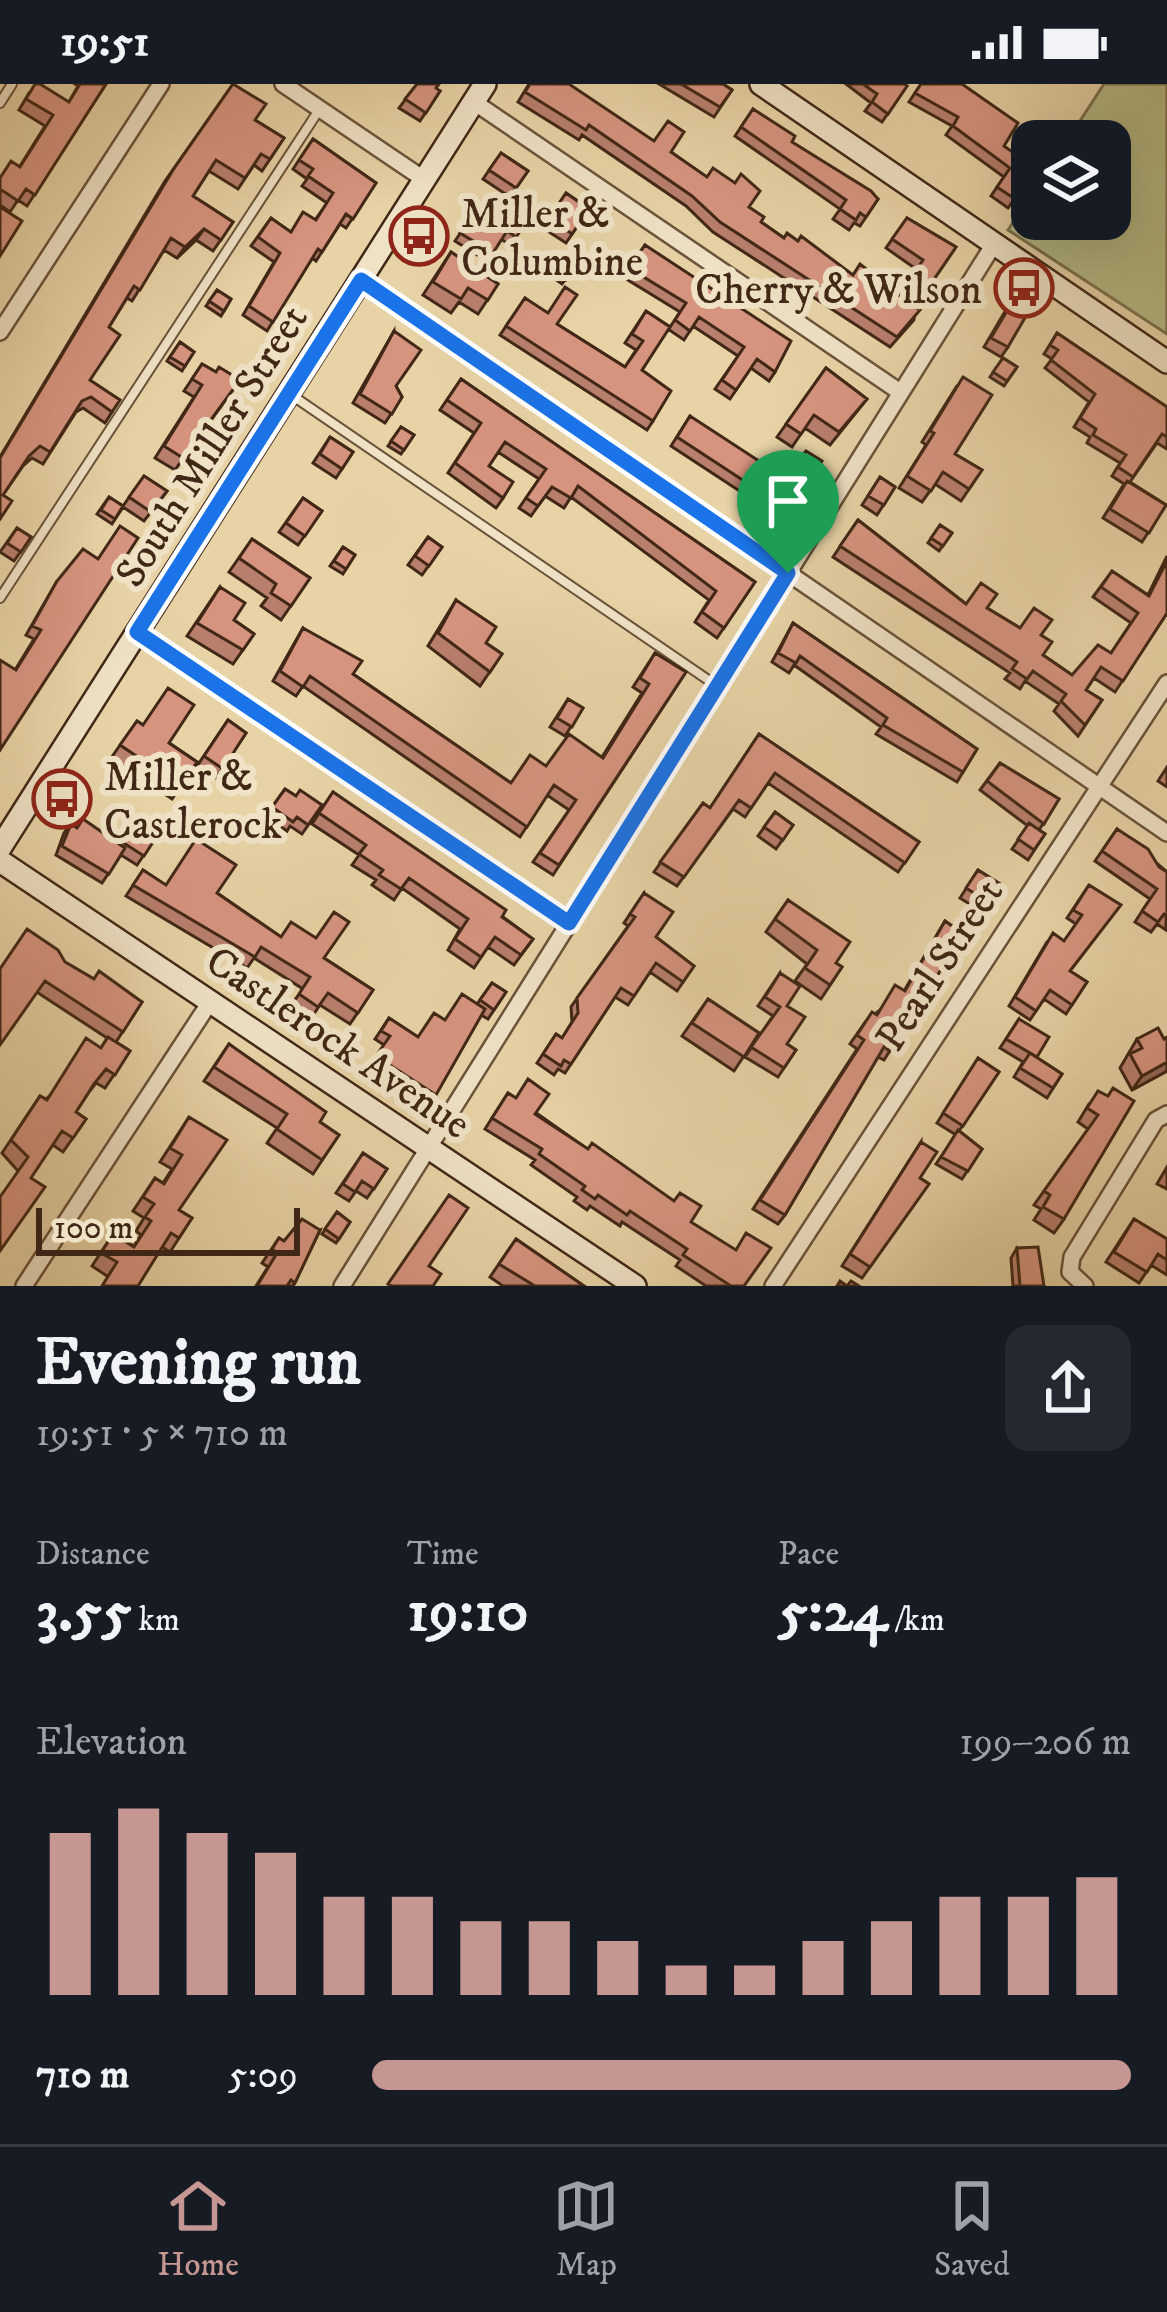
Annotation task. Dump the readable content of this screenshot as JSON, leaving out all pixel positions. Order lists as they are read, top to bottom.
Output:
{
  "streets": {
    "main road": ["South Miller Street", "Castlerock Avenue"],
    "street": ["Pearl Street"]
  },
  "places": {
    "bus stop": ["Miller & Columbine", "Cherry & Wilson", "Miller & Castlerock"]
  },
  "scale_bar": "100 m",
  "page": {
    "status": "19:51",
    "scale": "100 m",
    "heading": ["Evening run", "19:51 · 5 × 710 m"],
    "stats": [
      ["Distance", "3.55 km"],
      ["Time", "19:10"],
      ["Pace", "5:24 /km"]
    ],
    "chart": ["Elevation", "199–206 m"],
    "list": [
      {
        "name": "710 m",
        "note": "5:09"
      }
    ],
    "tabs": ["Home", "Map", "Saved"]
  }
}
